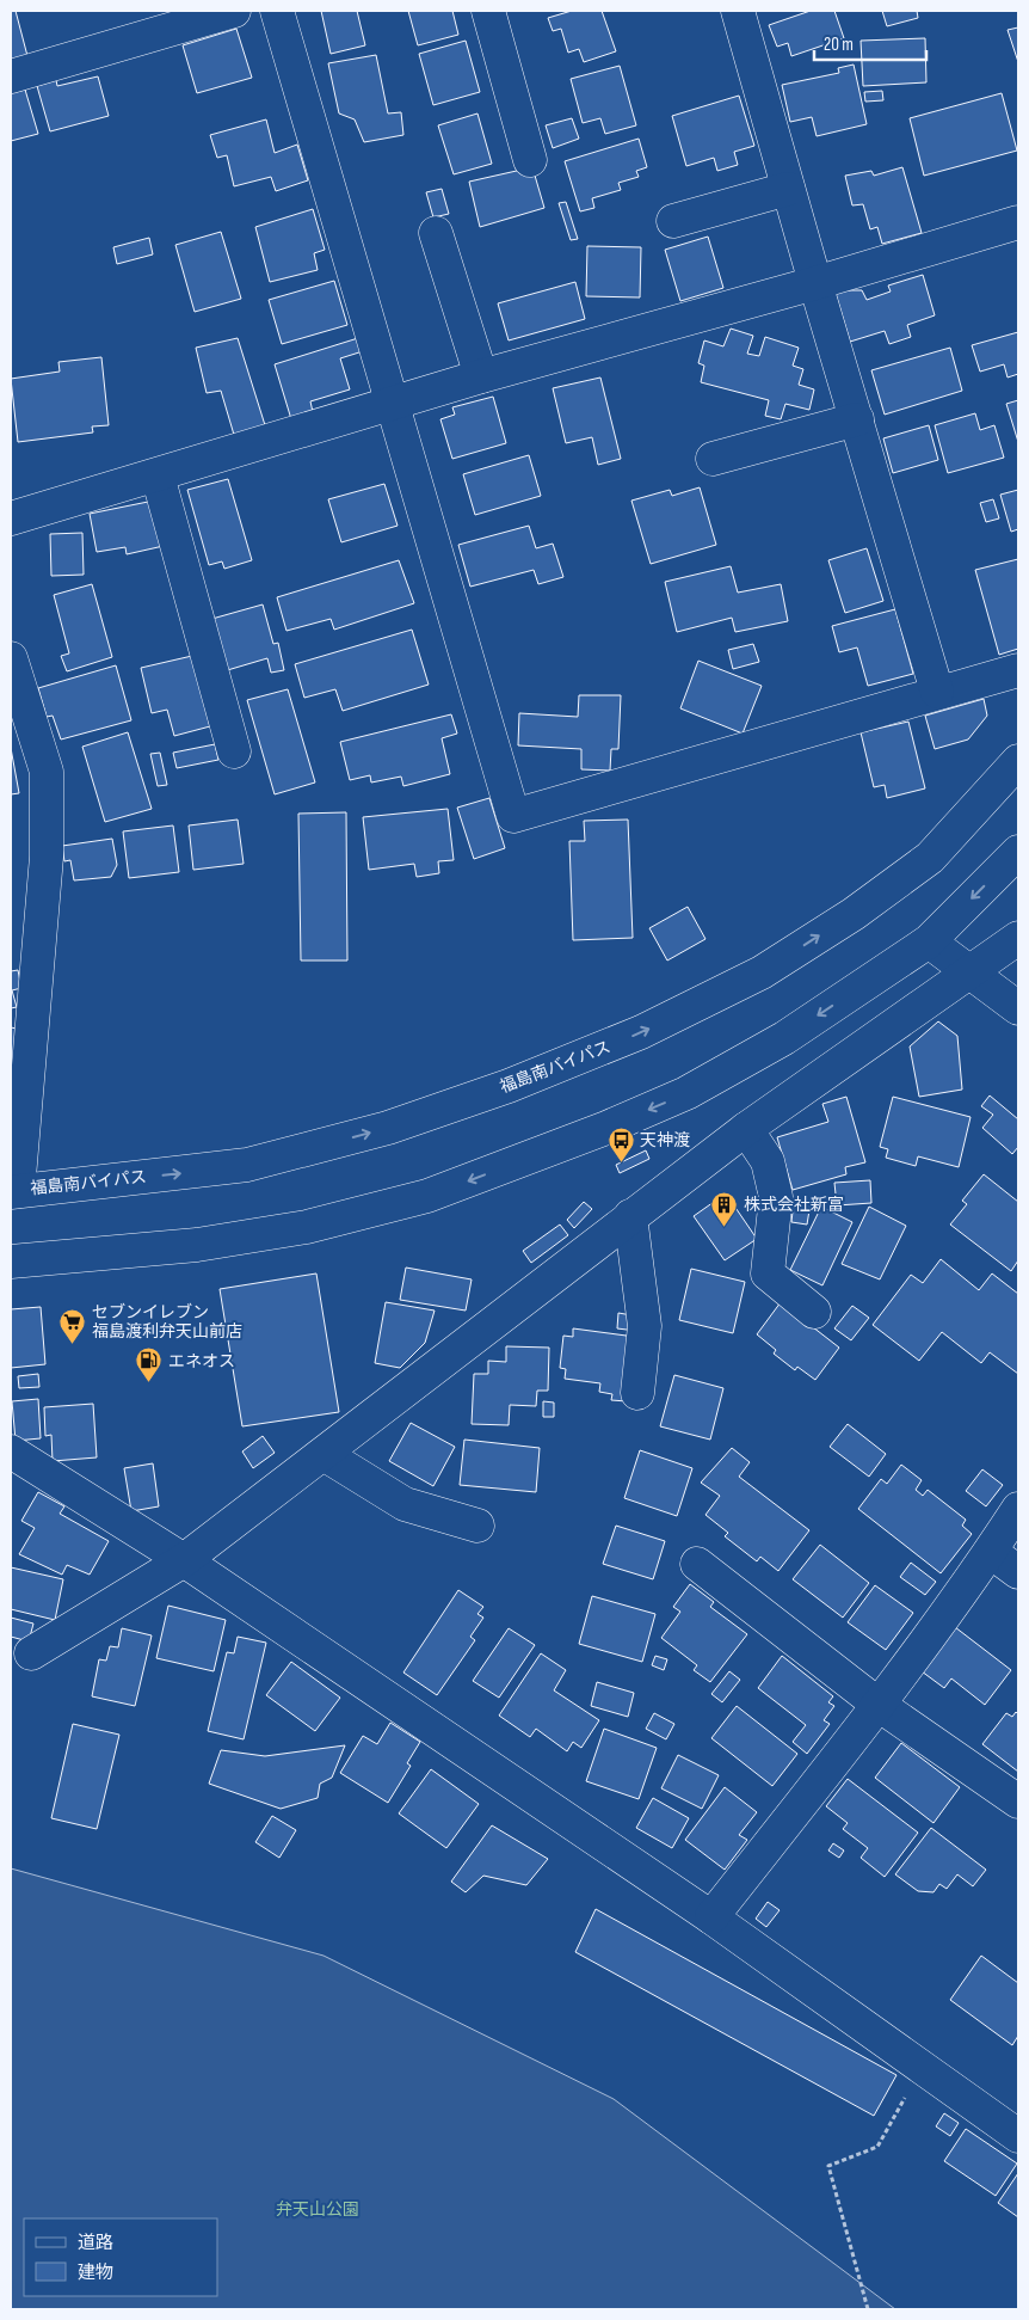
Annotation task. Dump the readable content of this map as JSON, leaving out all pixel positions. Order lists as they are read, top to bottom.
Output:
{
  "streets": {
    "main road": ["福島南バイパス"]
  },
  "parks": ["弁天山公園"],
  "places": {
    "bus stop": ["天神渡"],
    "building": ["株式会社新富"],
    "supermarket": ["セブンイレブン 福島渡利弁天山前店"],
    "fuel station": ["エネオス"]
  },
  "legend": ["道路", "建物"],
  "scale_bar": "20 m"
}
